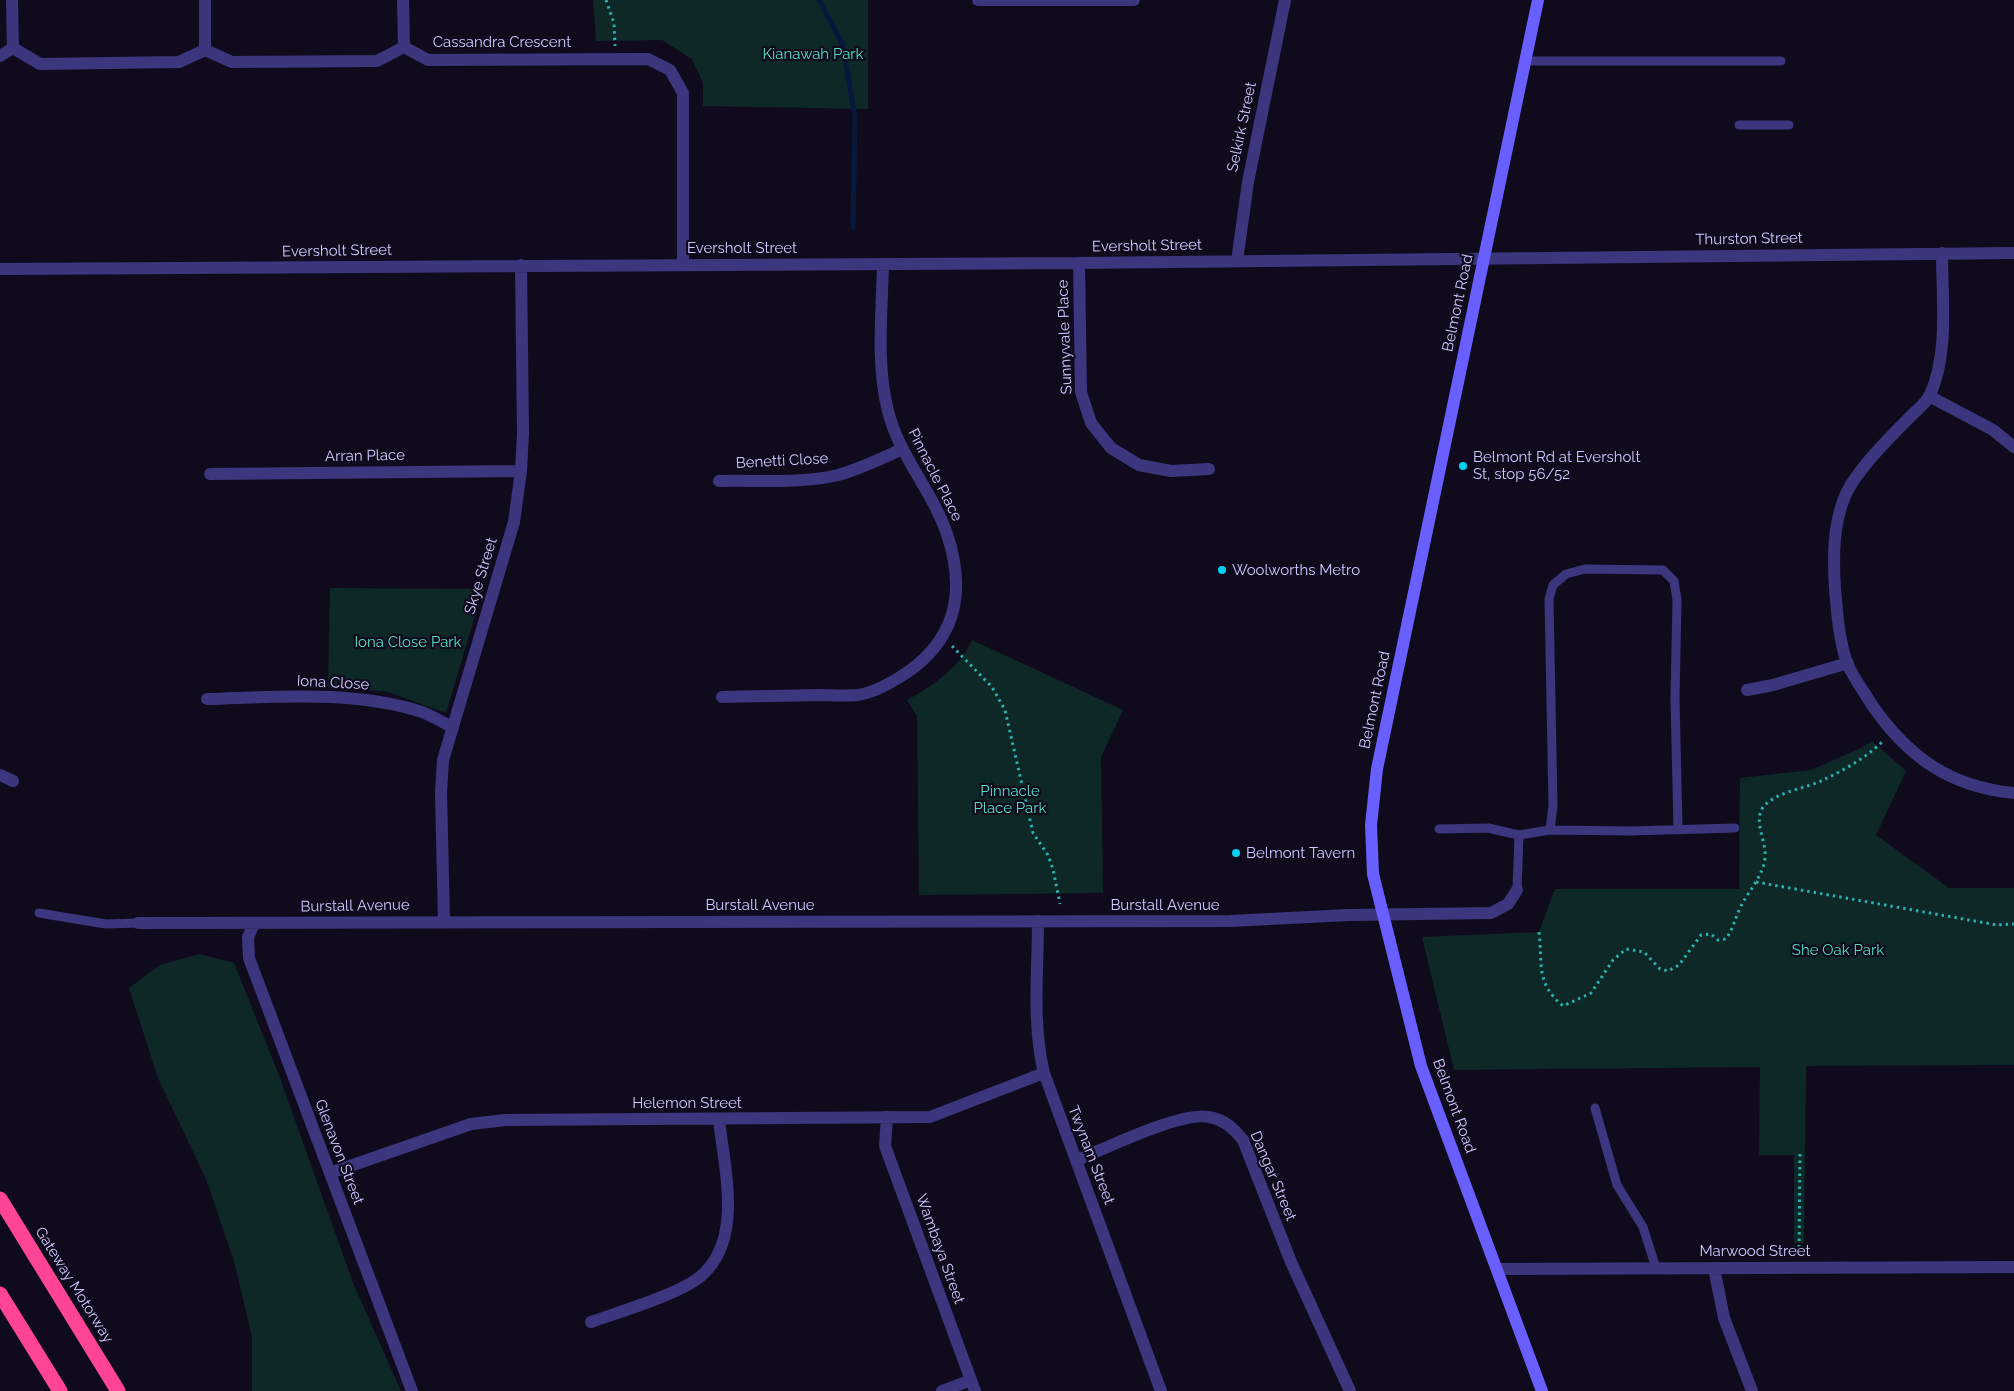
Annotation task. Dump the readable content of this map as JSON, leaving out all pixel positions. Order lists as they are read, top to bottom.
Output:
{
  "streets": {
    "highway": ["Gateway Motorway"],
    "main road": ["Belmont Road"],
    "street": [
      "Cassandra Crescent",
      "Selkirk Street",
      "Thurston Street",
      "Eversholt Street",
      "Sunnyvale Place",
      "Arran Place",
      "Benetti Close",
      "Pinnacle Place",
      "Skye Street",
      "Iona Close",
      "Burstall Avenue",
      "Helemon Street",
      "Glenavon Street",
      "Twynam Street",
      "Dangar Street",
      "Wambaya Street",
      "Marwood Street"
    ]
  },
  "crossings": [
    ["Cassandra Crescent", "Eversholt Street"],
    ["Selkirk Street", "Eversholt Street"],
    ["Thurston Street", "Eversholt Street"],
    ["Thurston Street", "Belmont Road"],
    ["Eversholt Street", "Belmont Road"],
    ["Eversholt Street", "Sunnyvale Place"],
    ["Eversholt Street", "Pinnacle Place"],
    ["Eversholt Street", "Skye Street"],
    ["Belmont Road", "Burstall Avenue"],
    ["Belmont Road", "Marwood Street"],
    ["Arran Place", "Skye Street"],
    ["Benetti Close", "Pinnacle Place"],
    ["Skye Street", "Iona Close"],
    ["Skye Street", "Burstall Avenue"],
    ["Burstall Avenue", "Glenavon Street"],
    ["Burstall Avenue", "Twynam Street"],
    ["Helemon Street", "Glenavon Street"],
    ["Helemon Street", "Twynam Street"],
    ["Helemon Street", "Wambaya Street"],
    ["Twynam Street", "Dangar Street"]
  ],
  "parks": [
    "Kianawah Park",
    "Iona Close Park",
    "Pinnacle Place Park",
    "She Oak Park"
  ],
  "places": ["Belmont Rd at Eversholt St, stop 56/52", "Woolworths Metro", "Belmont Tavern"]
}
